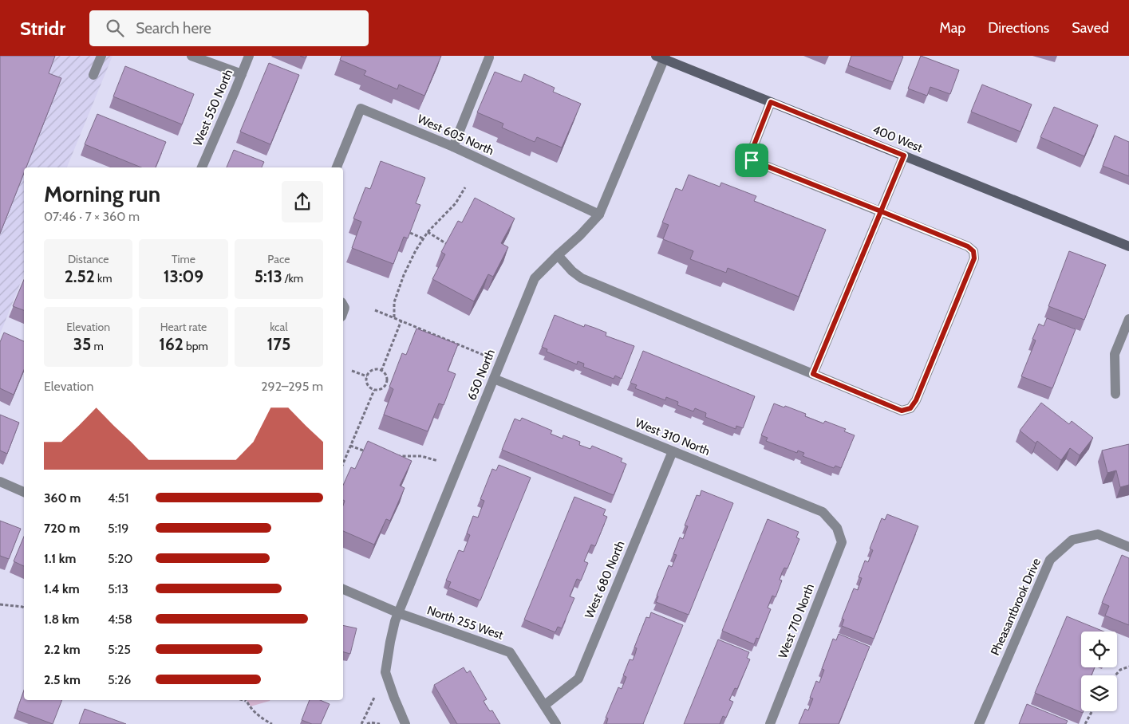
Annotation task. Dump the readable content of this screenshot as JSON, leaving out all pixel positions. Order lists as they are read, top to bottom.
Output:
{
  "streets": {
    "street": [
      "West 550 North",
      "West 605 North",
      "400 West",
      "650 North",
      "West 310 North",
      "West 680 North",
      "Pheasantbrook Drive",
      "West 710 North",
      "North 255 West"
    ]
  },
  "crossings": [
    ["West 605 North", "650 North"],
    ["400 West", "650 North"],
    ["650 North", "West 310 North"],
    ["650 North", "North 255 West"],
    ["West 310 North", "West 680 North"],
    ["West 310 North", "West 710 North"],
    ["West 680 North", "North 255 West"]
  ],
  "page": {
    "header": "Stridr",
    "search": "Search here",
    "nav": ["Map", "Directions", "Saved"],
    "heading": ["Morning run", "07:46 · 7 × 360 m"],
    "stats": [
      ["Distance", "2.52 km"],
      ["Time", "13:09"],
      ["Pace", "5:13 /km"],
      ["Elevation", "35 m"],
      ["Heart rate", "162 bpm"],
      ["kcal", "175"]
    ],
    "chart": ["Elevation", "292–295 m"],
    "list": [
      {
        "name": "360 m",
        "note": "4:51"
      },
      {
        "name": "720 m",
        "note": "5:19"
      },
      {
        "name": "1.1 km",
        "note": "5:20"
      },
      {
        "name": "1.4 km",
        "note": "5:13"
      },
      {
        "name": "1.8 km",
        "note": "4:58"
      },
      {
        "name": "2.2 km",
        "note": "5:25"
      },
      {
        "name": "2.5 km",
        "note": "5:26"
      }
    ]
  }
}
